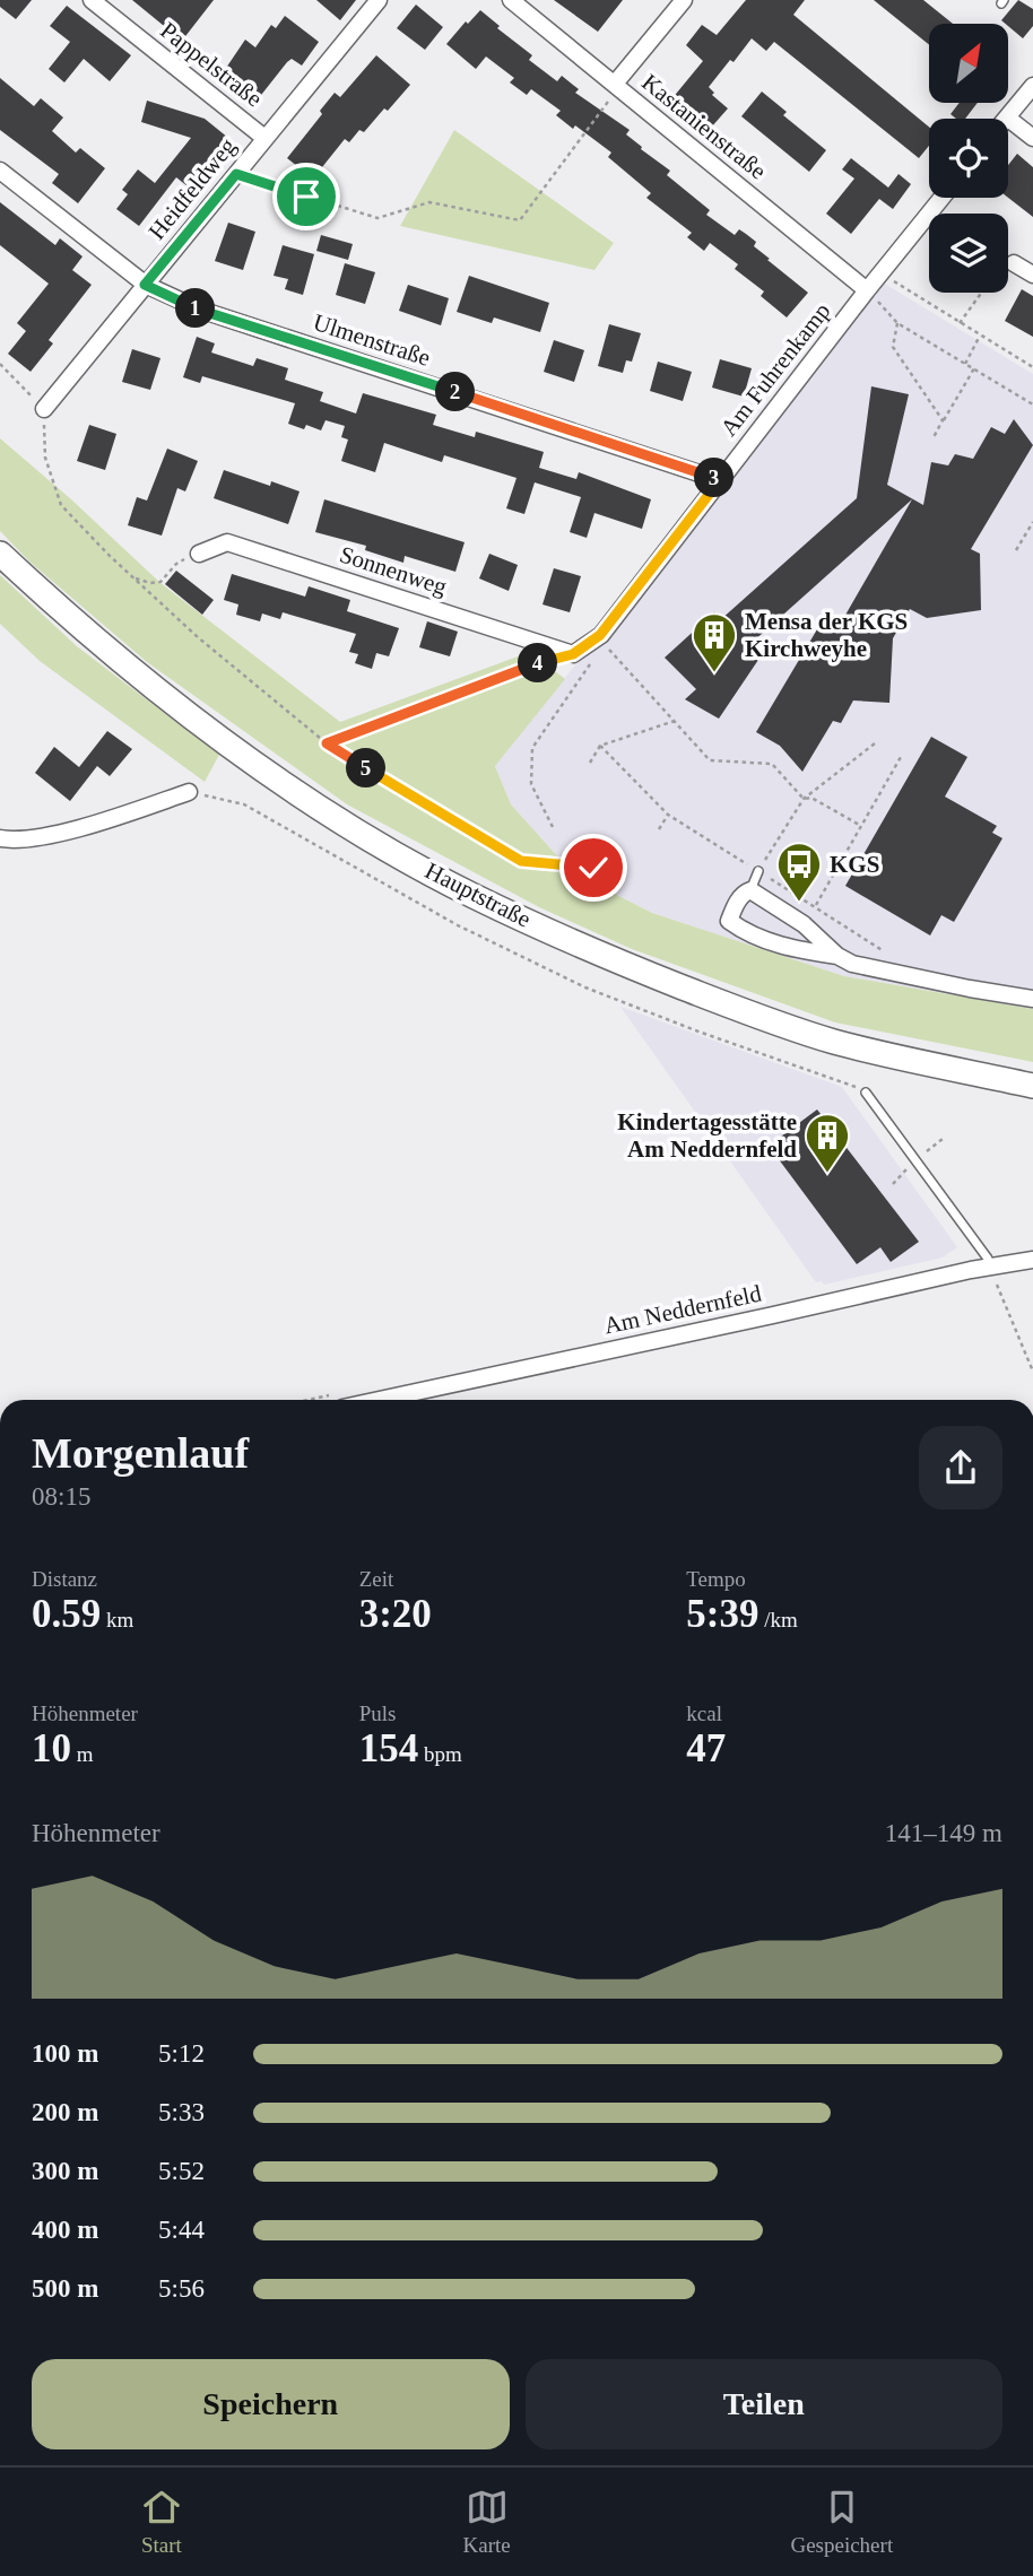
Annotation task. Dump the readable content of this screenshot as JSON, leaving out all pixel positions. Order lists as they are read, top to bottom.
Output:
{
  "streets": {
    "main road": ["Hauptstraße"],
    "street": [
      "Pappelstraße",
      "Kastanienstraße",
      "Heidfeldweg",
      "Ulmenstraße",
      "Am Fuhrenkamp",
      "Sonnenweg",
      "Am Neddernfeld"
    ]
  },
  "crossings": [
    ["Pappelstraße", "Heidfeldweg"],
    ["Kastanienstraße", "Am Fuhrenkamp"],
    ["Heidfeldweg", "Ulmenstraße"],
    ["Ulmenstraße", "Am Fuhrenkamp"],
    ["Am Fuhrenkamp", "Sonnenweg"]
  ],
  "places": {
    "building": ["Mensa der KGS Kirchweyhe", "Kindertagesstätte Am Neddernfeld"],
    "bus stop": ["KGS"]
  },
  "north": "top right",
  "page": {
    "pins": [
      "1",
      "2",
      "3",
      "4",
      "5"
    ],
    "heading": ["Morgenlauf", "08:15"],
    "stats": [
      ["Distanz", "0.59 km"],
      ["Zeit", "3:20"],
      ["Tempo", "5:39 /km"],
      ["Höhenmeter", "10 m"],
      ["Puls", "154 bpm"],
      ["kcal", "47"]
    ],
    "chart": ["Höhenmeter", "141–149 m"],
    "list": [
      {
        "name": "100 m",
        "note": "5:12"
      },
      {
        "name": "200 m",
        "note": "5:33"
      },
      {
        "name": "300 m",
        "note": "5:52"
      },
      {
        "name": "400 m",
        "note": "5:44"
      },
      {
        "name": "500 m",
        "note": "5:56"
      }
    ],
    "buttons": ["Speichern", "Teilen"],
    "tabs": ["Start", "Karte", "Gespeichert"]
  }
}
